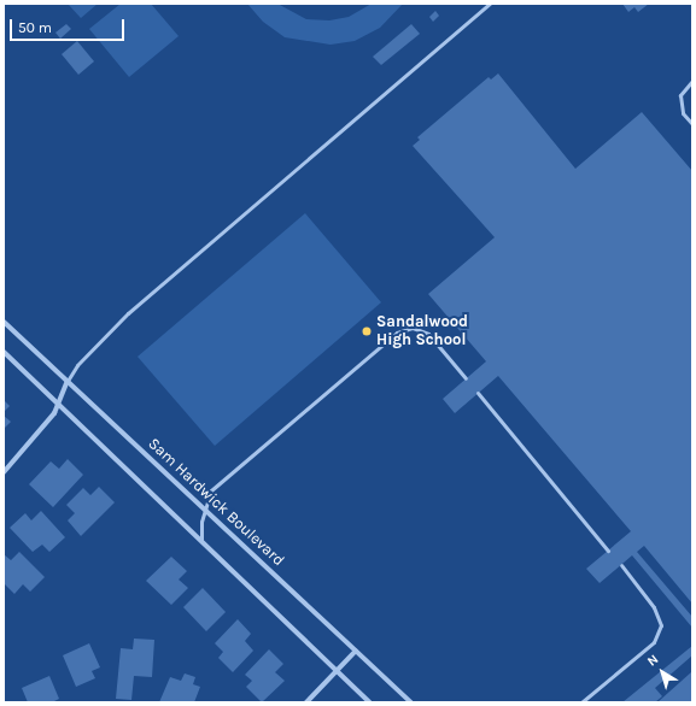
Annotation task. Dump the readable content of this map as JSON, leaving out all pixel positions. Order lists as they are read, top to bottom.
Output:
{
  "streets": {
    "street": ["Sam Hardwick Boulevard"]
  },
  "places": ["Sandalwood High School"],
  "scale_bar": "50 m",
  "north": "top left"
}
